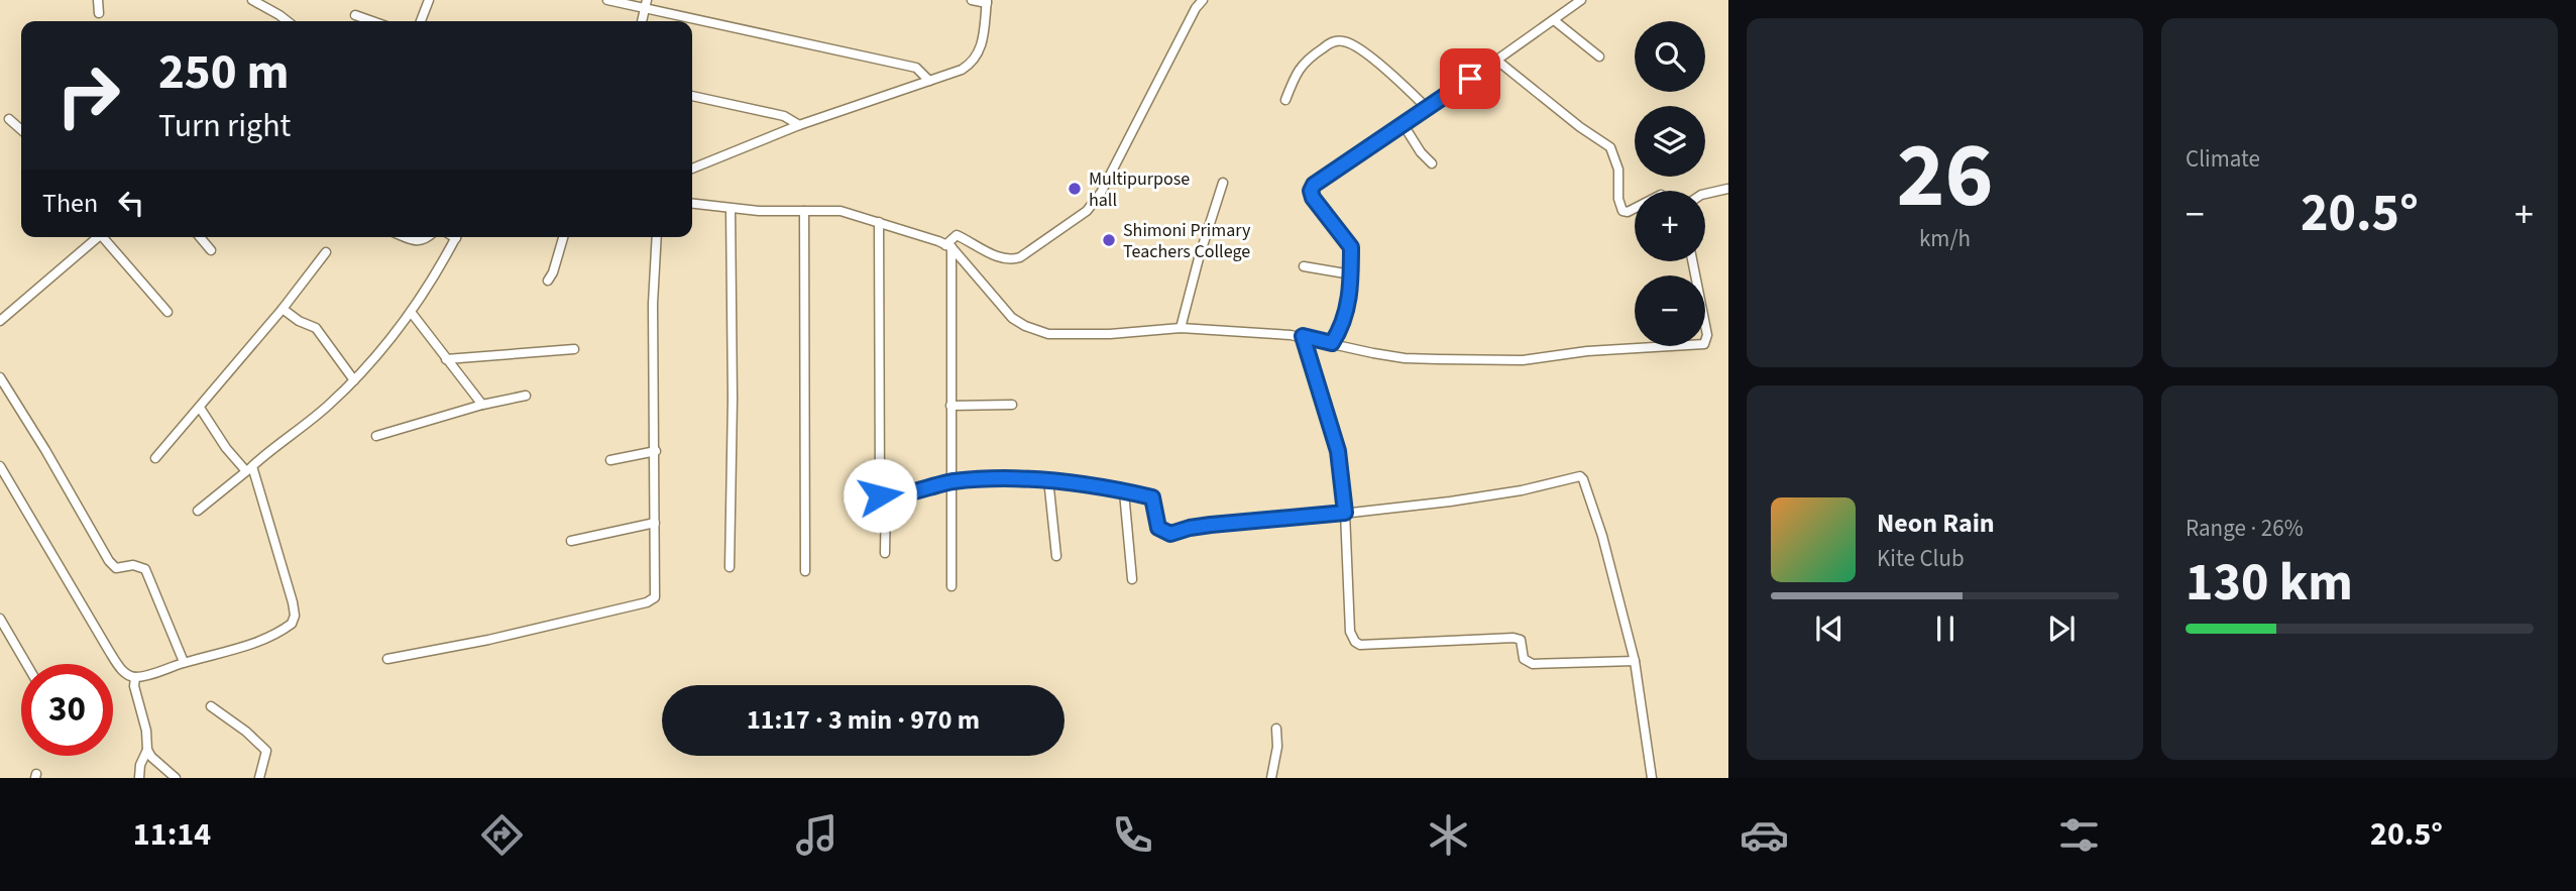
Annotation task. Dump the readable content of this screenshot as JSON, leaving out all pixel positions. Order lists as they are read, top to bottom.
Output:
{
  "places": ["Multipurpose hall", "Shimoni Primary Teachers College"],
  "page": {
    "tile": [
      ["26", "km/h"],
      "Climate",
      ["Range · 26%", "130 km"]
    ],
    "map_buttons": ["+", "−"],
    "turn": ["250 m", "Turn right"],
    "then": "Then",
    "heat": ["−", "20.5°", "+"],
    "song": ["Neon Rain", "Kite Club"],
    "limit": "30",
    "trip": "11:17 · 3 min · 970 m",
    "tabs": ["11:14", "20.5°"]
  }
}
